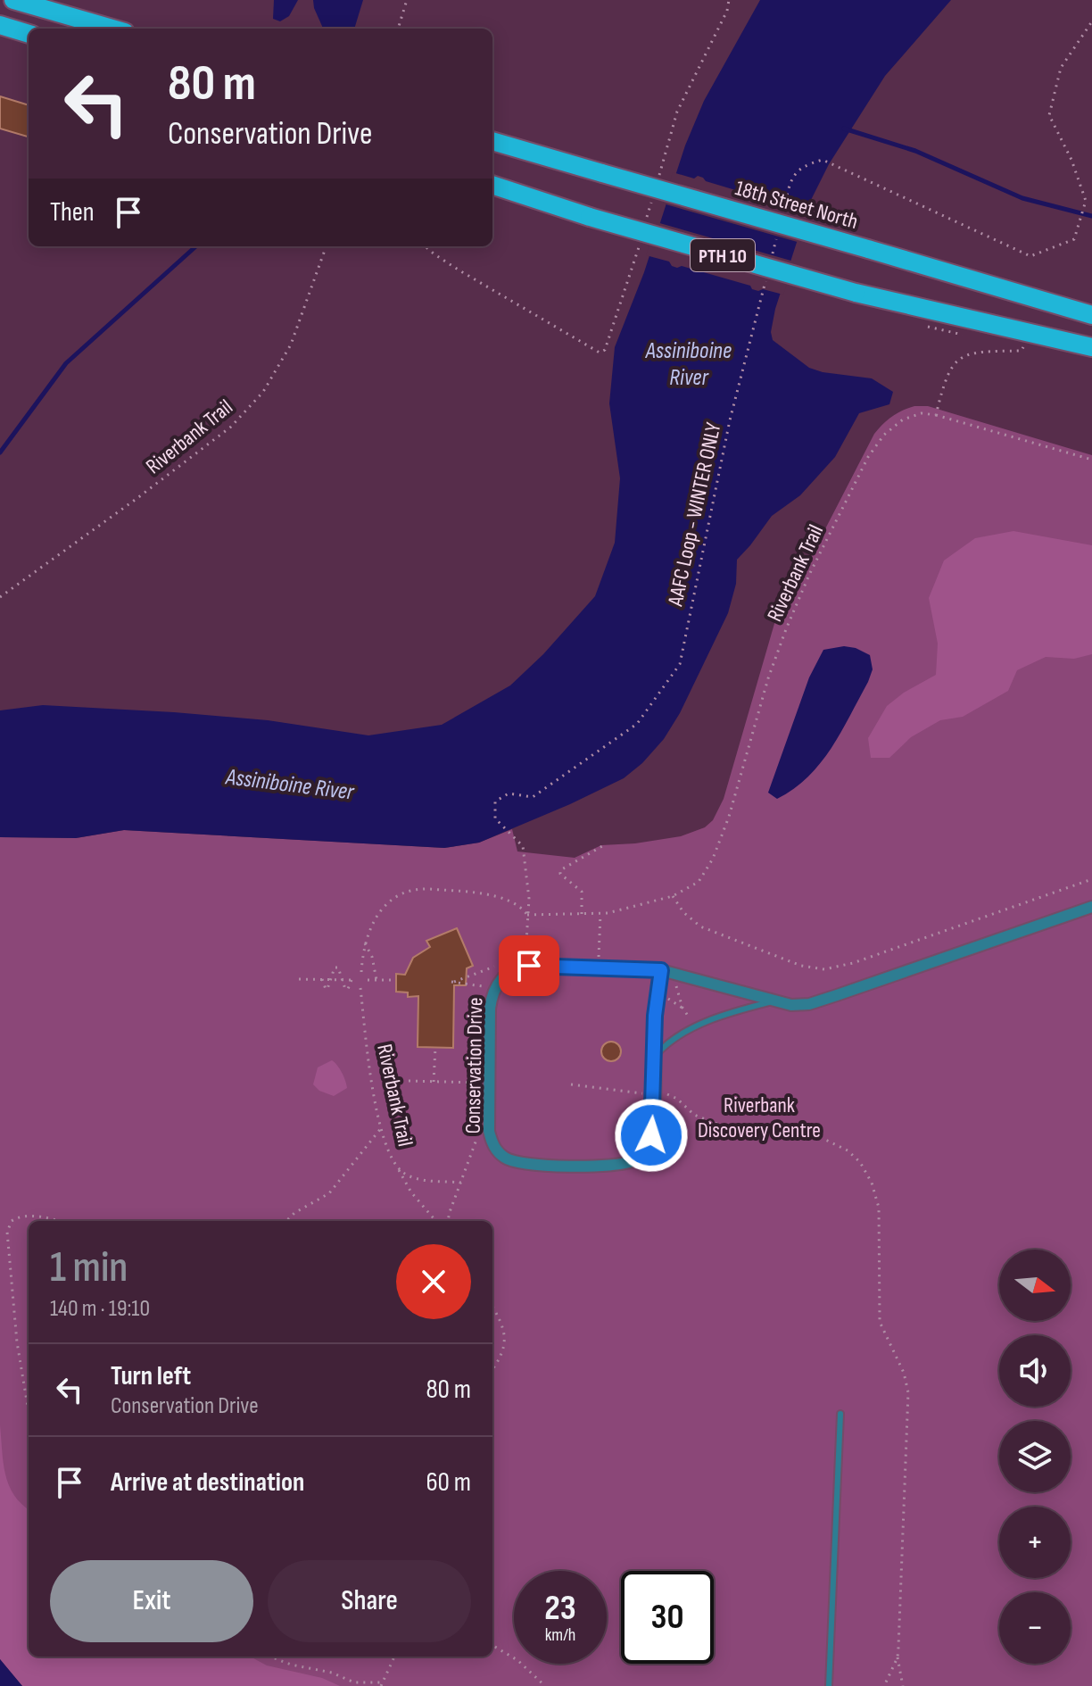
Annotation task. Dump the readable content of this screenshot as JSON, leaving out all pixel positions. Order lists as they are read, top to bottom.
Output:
{
  "streets": {
    "main road": ["18th Street North", "PTH 10"],
    "street": ["Conservation Drive"],
    "path": ["Riverbank Trail", "AAFC Loop - WINTER ONLY"]
  },
  "crossings": [
    ["Riverbank Trail", "AAFC Loop - WINTER ONLY"]
  ],
  "water": ["Assiniboine River"],
  "parks": ["Riverbank Discovery Centre"],
  "north": "right",
  "page": {
    "turn": ["80 m", "Conservation Drive"],
    "then": "Then",
    "heading": ["1 min", "140 m · 19:10"],
    "map_buttons": ["+", "−"],
    "list": [
      {
        "name": "Turn left",
        "note": "Conservation Drive",
        "value": "80 m"
      },
      {
        "name": "Arrive at destination",
        "value": "60 m"
      }
    ],
    "buttons": ["Exit", "Share"],
    "speed": "23 km/h",
    "limit": "30"
  }
}
